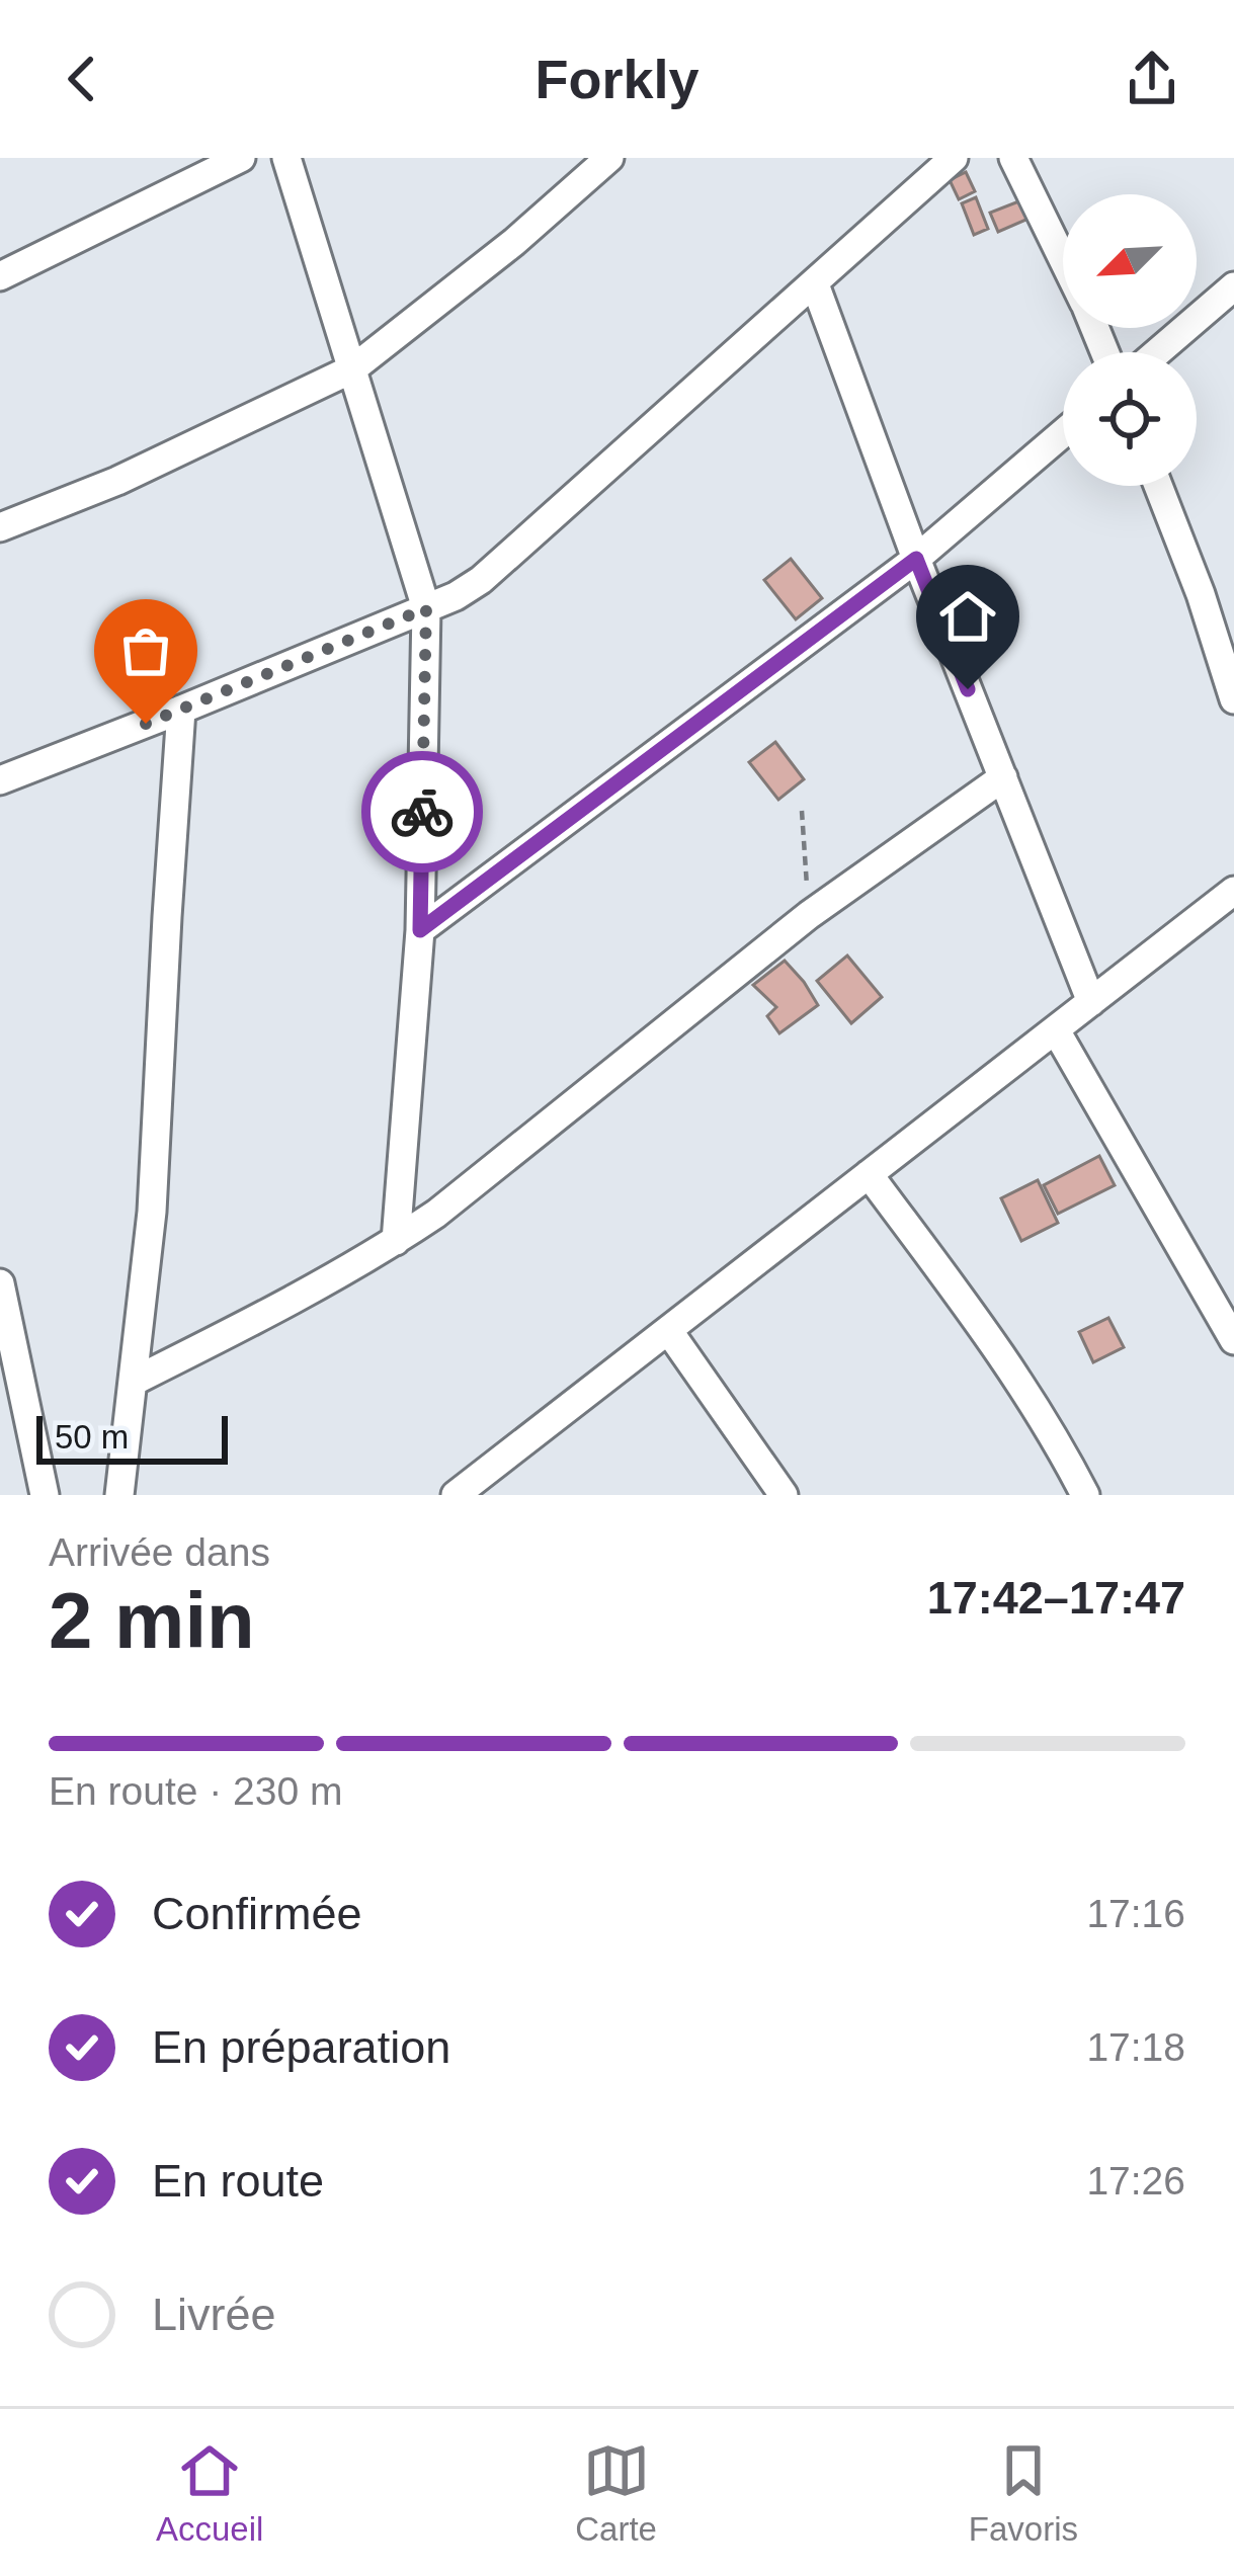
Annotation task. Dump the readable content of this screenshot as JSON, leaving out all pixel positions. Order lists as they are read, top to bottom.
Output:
{
  "scale_bar": "50 m",
  "north": "bottom left",
  "page": {
    "header": "Forkly",
    "scale": "50 m",
    "heading": ["2 min", "Arrivée dans", "17:42–17:47"],
    "bar": "En route · 230 m",
    "list": [
      ["Confirmée", "17:16"],
      ["En préparation", "17:18"],
      ["En route", "17:26"],
      "Livrée"
    ],
    "tabs": ["Accueil", "Carte", "Favoris"]
  }
}
